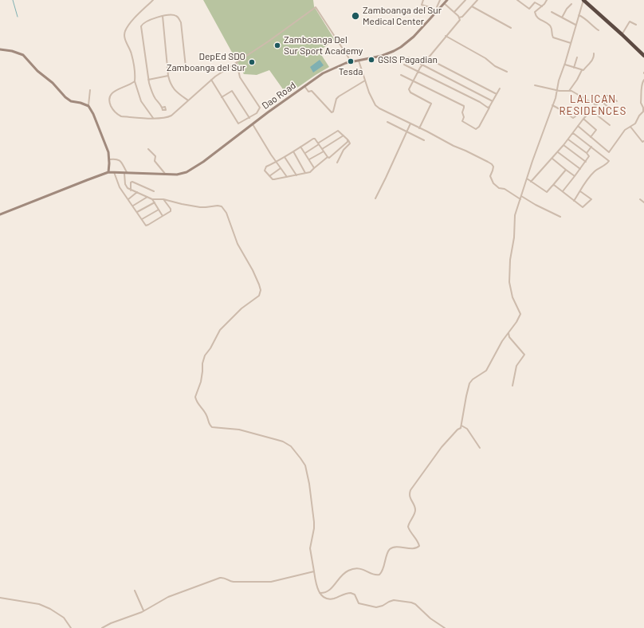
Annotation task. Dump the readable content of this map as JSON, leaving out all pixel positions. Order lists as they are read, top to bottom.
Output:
{
  "streets": {
    "street": ["Dao Road"]
  },
  "districts": ["LALICAN RESIDENCES"],
  "places": [
    "Zamboanga del Sur Medical Center",
    "Zamboanga Del Sur Sport Academy",
    "GSIS Pagadian",
    "Tesda",
    "DepEd SDO Zamboanga del Sur"
  ]
}
